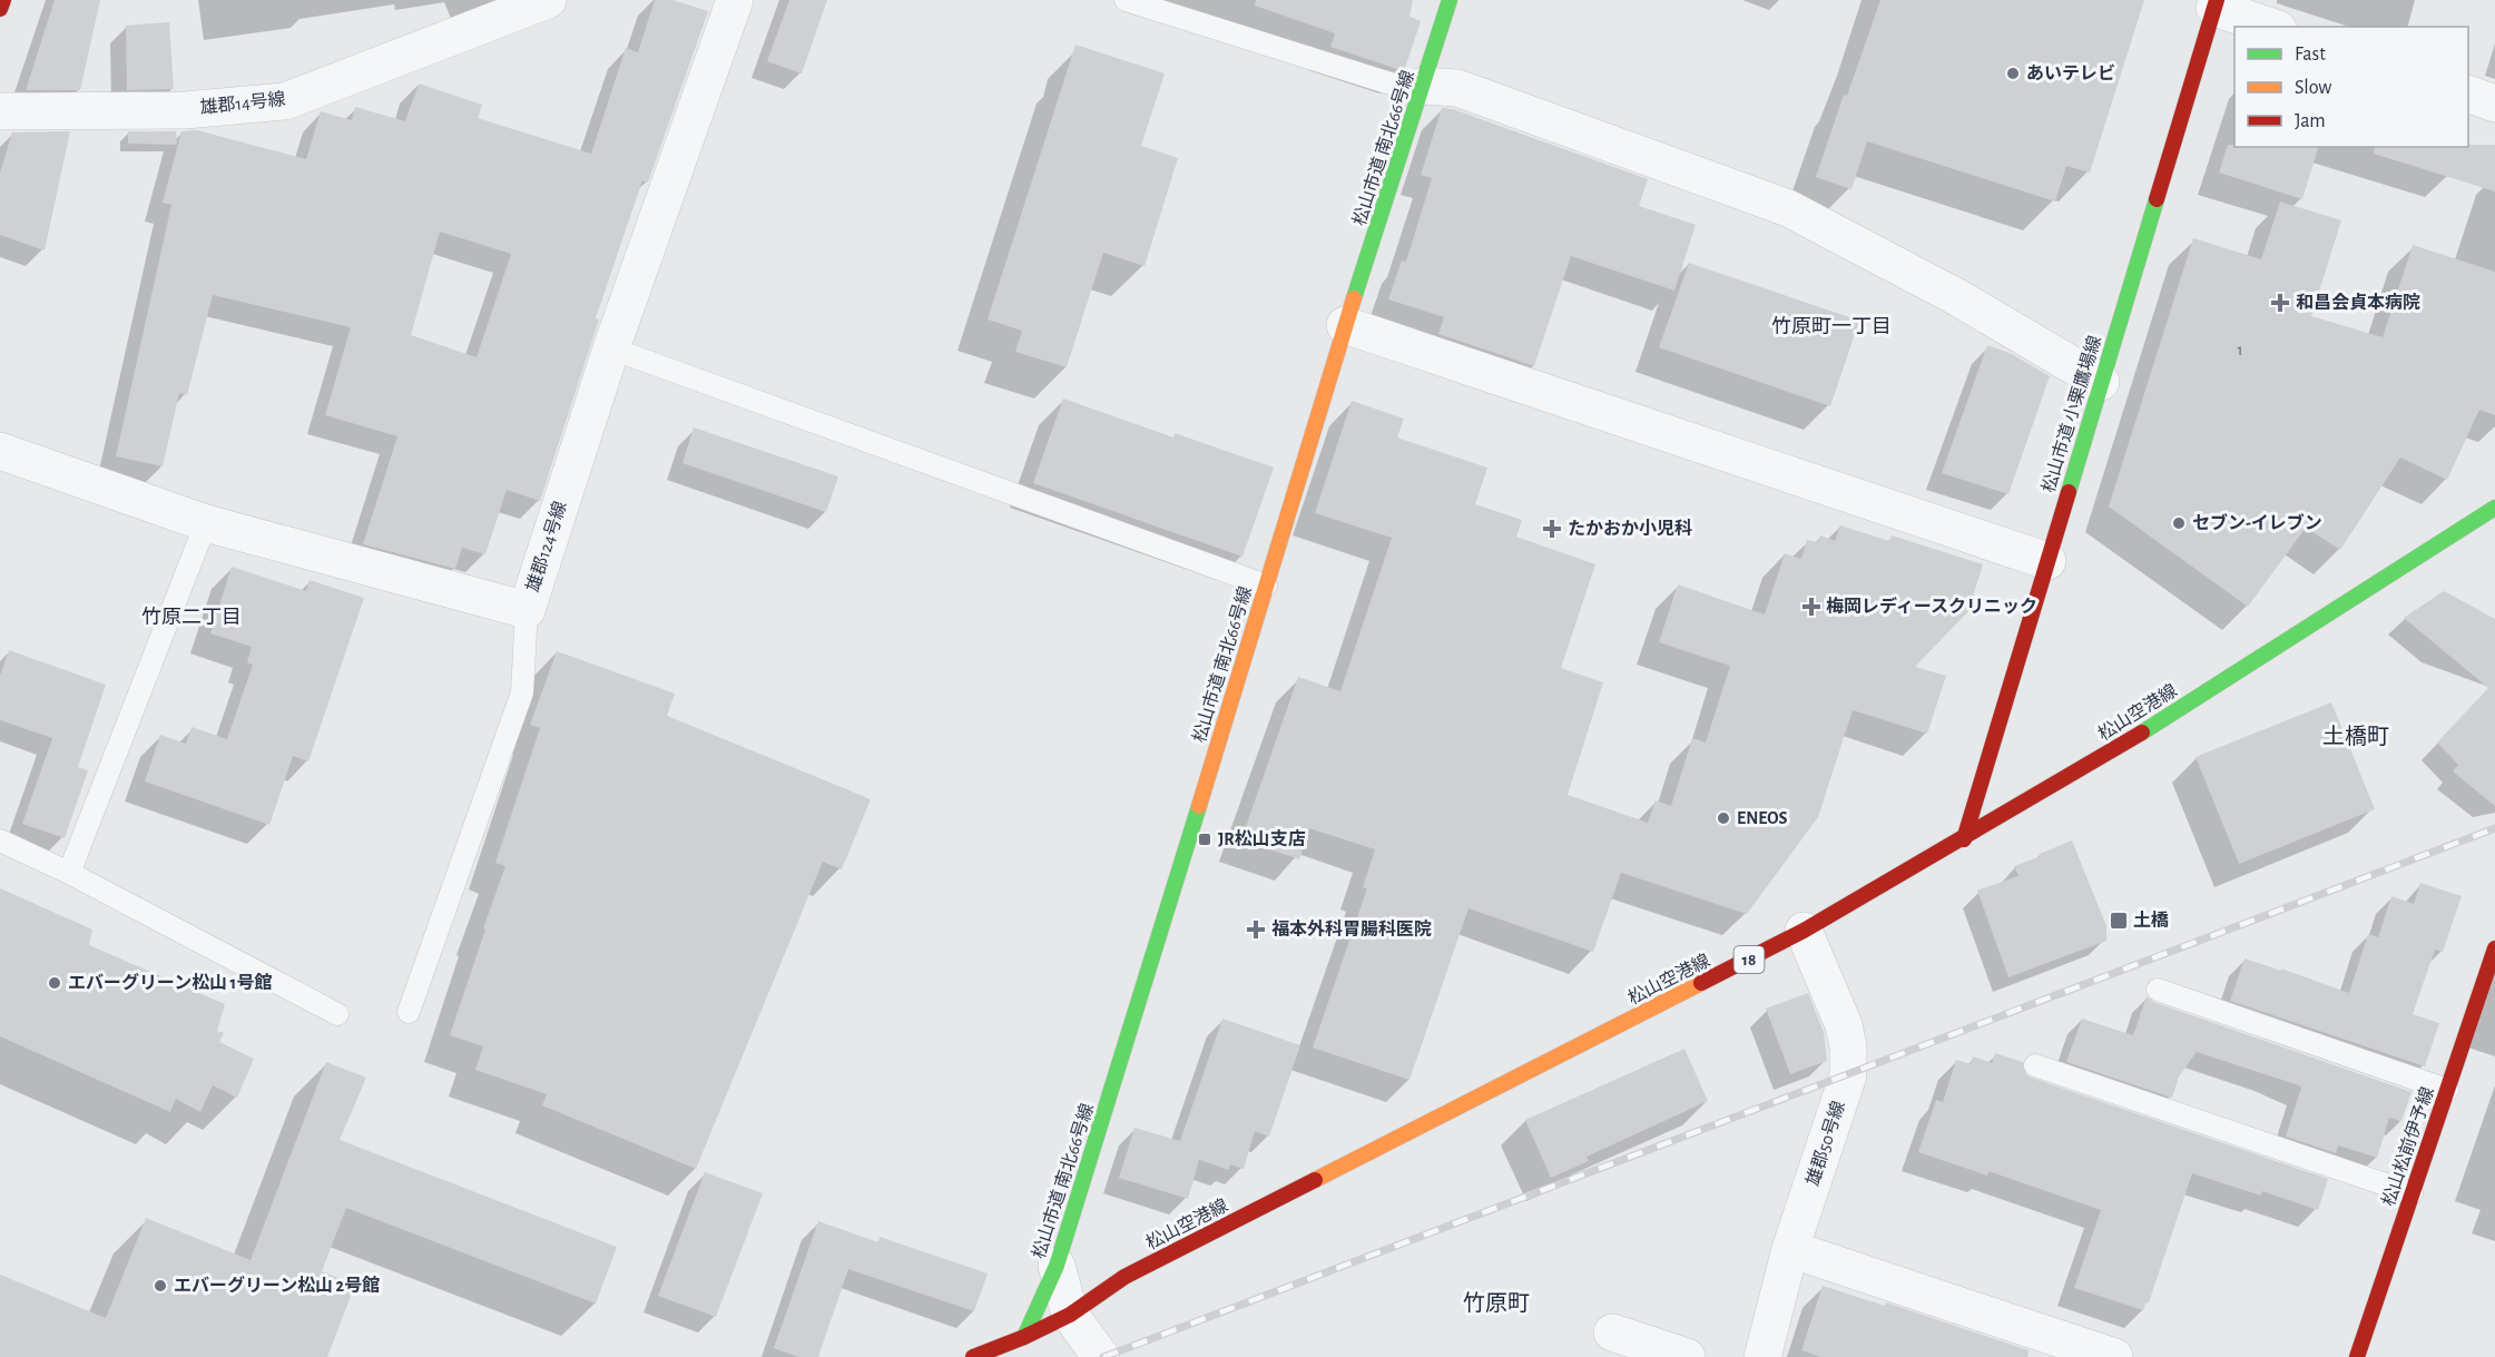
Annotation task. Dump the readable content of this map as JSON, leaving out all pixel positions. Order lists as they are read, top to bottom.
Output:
{
  "streets": {
    "street": [
      "雄郡14号線",
      "松山市道 南北66号線",
      "松山市道 小栗鷹場線",
      "雄郡124号線",
      "松山空港線",
      "18",
      "雄郡50号線",
      "松山松前伊予線"
    ]
  },
  "crossings": [
    ["松山市道 南北66号線", "松山空港線"],
    ["松山市道 小栗鷹場線", "松山空港線"],
    ["松山空港線", "雄郡50号線"]
  ],
  "districts": [
    "竹原町一丁目",
    "竹原二丁目",
    "土橋町",
    "竹原町"
  ],
  "places": {
    "other": [
      "あいテレビ",
      "セブン-イレブン",
      "ENEOS",
      "エバーグリーン松山 1号館",
      "エバーグリーン松山 2号館"
    ],
    "health": [
      "和昌会貞本病院",
      "たかおか小児科",
      "梅岡レディースクリニック",
      "福本外科胃腸科医院"
    ],
    "transit": ["JR松山支店", "土橋"]
  },
  "house_numbers": ["1"],
  "legend": ["Fast", "Slow", "Jam"]
}
